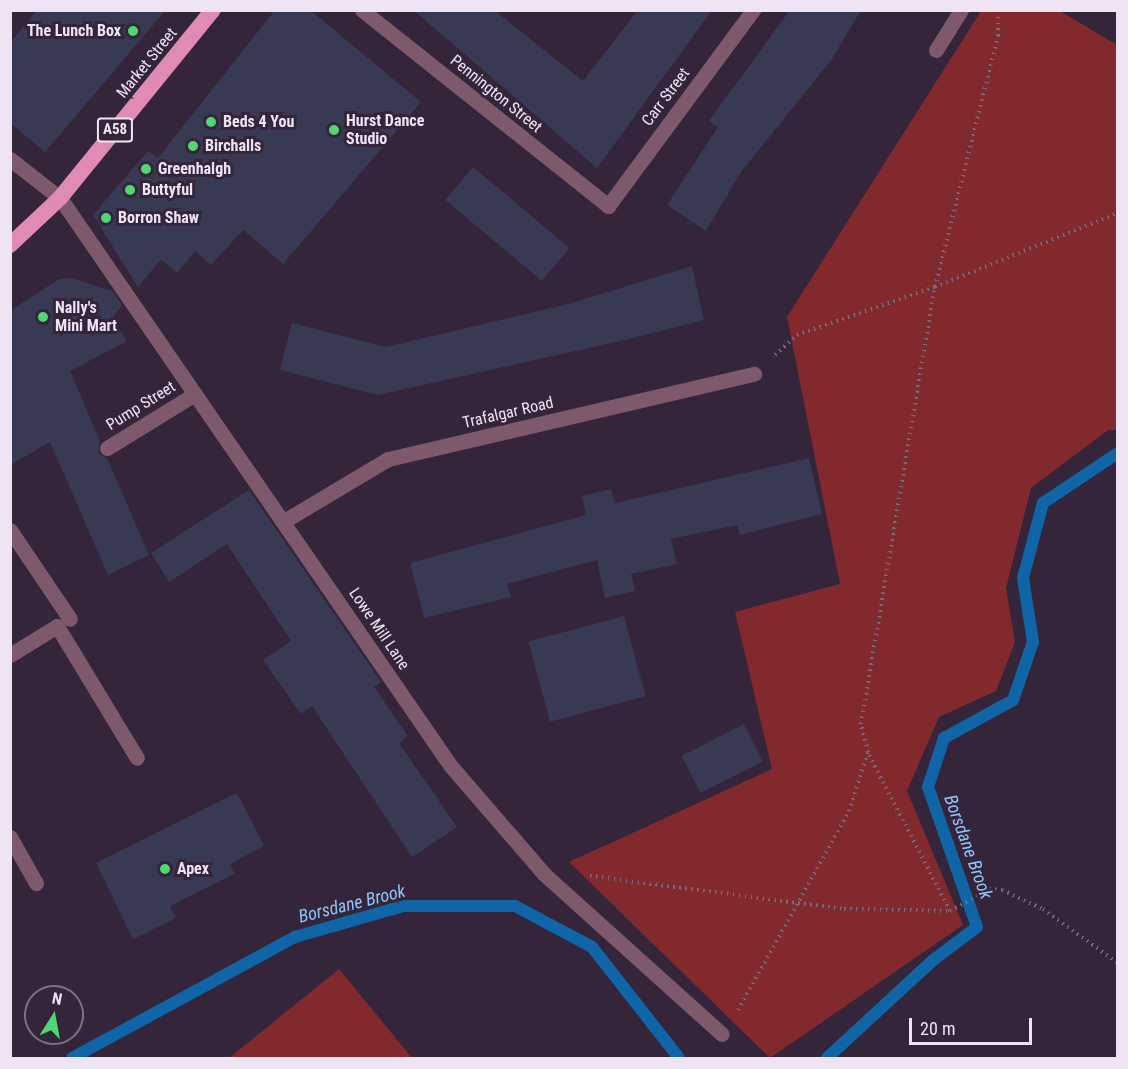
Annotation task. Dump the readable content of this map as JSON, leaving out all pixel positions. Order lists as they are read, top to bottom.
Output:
{
  "streets": {
    "highway": ["Market Street", "A58"],
    "street": [
      "Pennington Street",
      "Carr Street",
      "Pump Street",
      "Trafalgar Road",
      "Lowe Mill Lane"
    ]
  },
  "crossings": [
    ["Market Street", "Lowe Mill Lane"],
    ["Pennington Street", "Carr Street"],
    ["Pump Street", "Lowe Mill Lane"],
    ["Trafalgar Road", "Lowe Mill Lane"]
  ],
  "water": ["Borsdane Brook"],
  "places": [
    "The Lunch Box",
    "Beds 4 You",
    "Hurst Dance Studio",
    "Birchalls",
    "Greenhalgh",
    "Buttyful",
    "Borron Shaw",
    "Nally's Mini Mart",
    "Apex"
  ],
  "scale_bar": "20 m",
  "north": "top"
}
